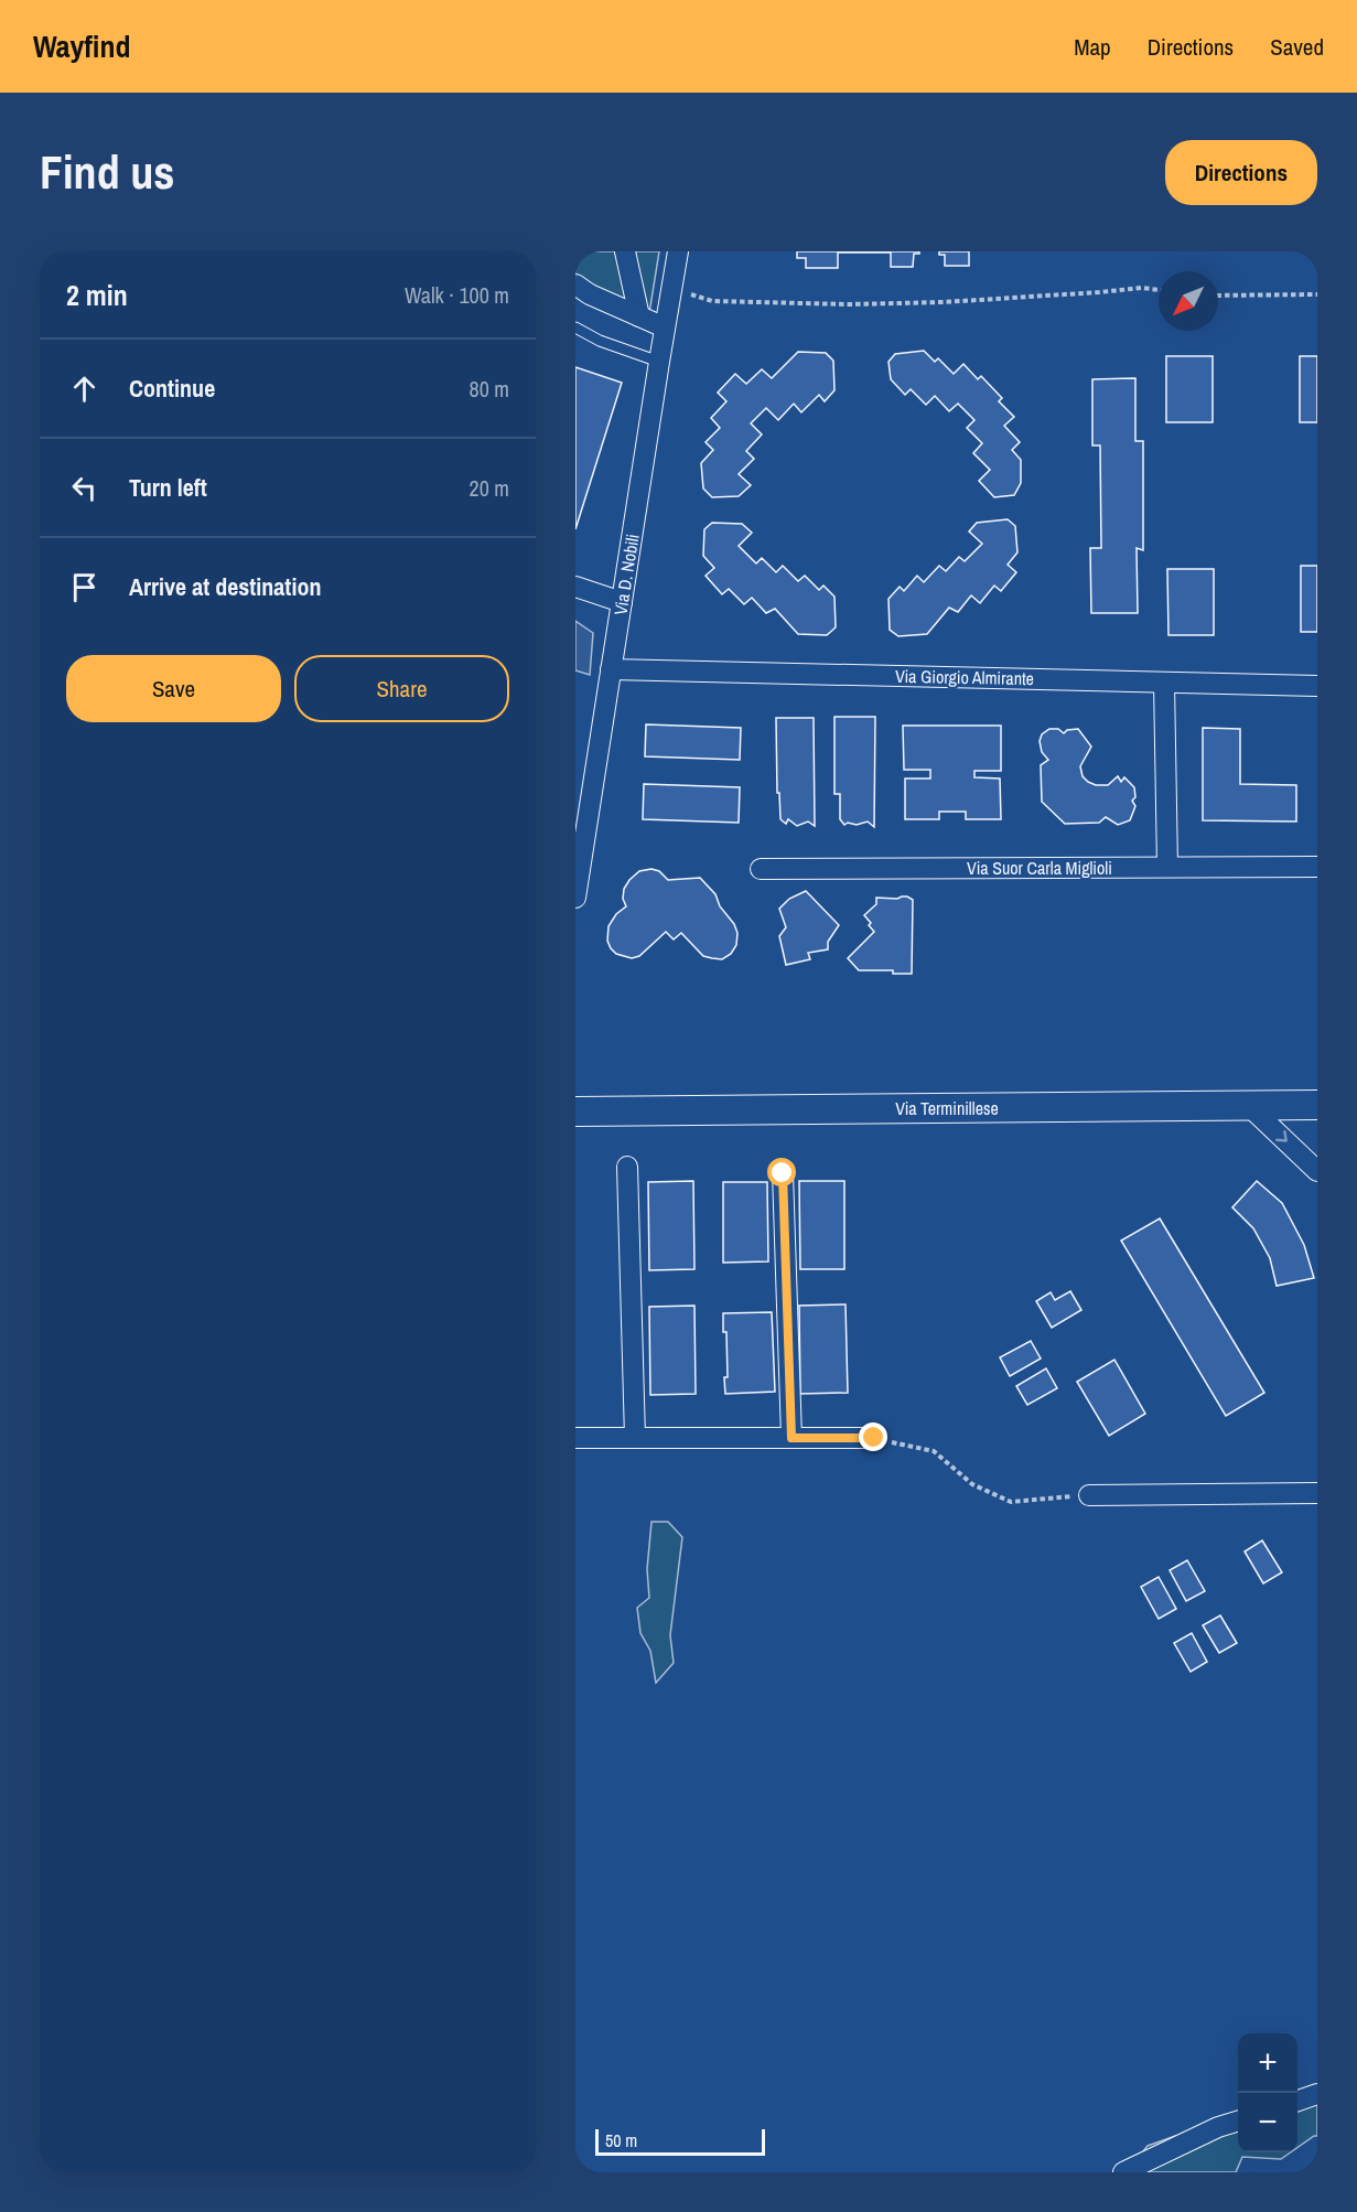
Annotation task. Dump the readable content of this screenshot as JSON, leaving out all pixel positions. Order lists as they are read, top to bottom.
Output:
{
  "streets": {
    "main road": ["Via Terminillese"],
    "street": ["Via D. Nobili", "Via Giorgio Almirante", "Via Suor Carla Miglioli"]
  },
  "crossings": [
    ["Via D. Nobili", "Via Giorgio Almirante"]
  ],
  "scale_bar": "50 m",
  "north": "bottom left",
  "page": {
    "header": "Wayfind",
    "nav": ["Map", "Directions", "Saved"],
    "buttons": [
      "Directions",
      ["Save", "Share"]
    ],
    "title": "Find us",
    "heading": ["2 min", "Walk · 100 m"],
    "list": [
      ["Continue", "80 m"],
      ["Turn left", "20 m"],
      "Arrive at destination"
    ],
    "map_buttons": ["+", "−"],
    "scale": "50 m"
  }
}
